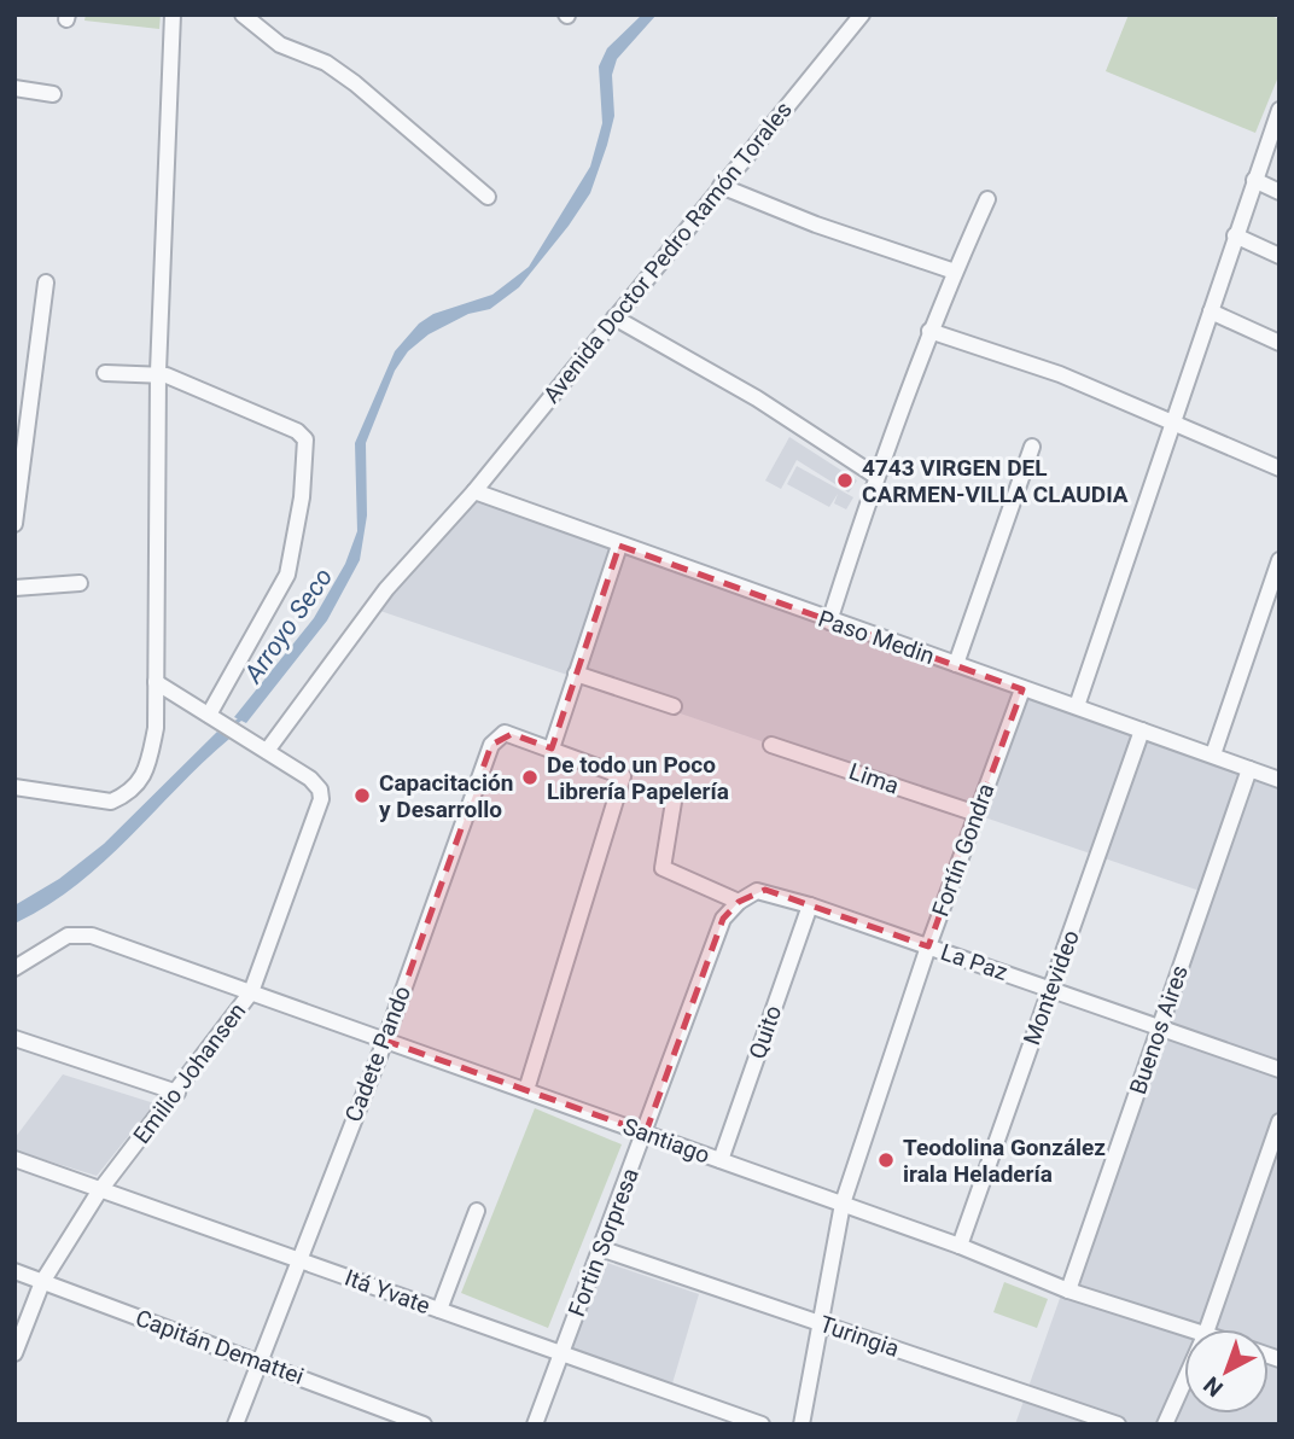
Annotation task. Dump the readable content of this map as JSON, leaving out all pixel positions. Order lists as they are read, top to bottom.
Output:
{
  "streets": {
    "street": [
      "Avenida Doctor Pedro Ramón Torales",
      "Paso Medin",
      "Lima",
      "Fortín Gondra",
      "La Paz",
      "Montevideo",
      "Buenos Aires",
      "Quito",
      "Cadete Pando",
      "Emilio Johansen",
      "Santiago",
      "Fortin Sorpresa",
      "Itá Yvate",
      "Turingia",
      "Capitán Demattei"
    ]
  },
  "crossings": [
    ["Avenida Doctor Pedro Ramón Torales", "Paso Medin"],
    ["Avenida Doctor Pedro Ramón Torales", "Emilio Johansen"],
    ["Paso Medin", "Fortín Gondra"],
    ["Paso Medin", "Montevideo"],
    ["Paso Medin", "Buenos Aires"],
    ["Lima", "Fortín Gondra"],
    ["Fortín Gondra", "La Paz"],
    ["Fortín Gondra", "Santiago"],
    ["Fortín Gondra", "Turingia"],
    ["La Paz", "Montevideo"],
    ["La Paz", "Buenos Aires"],
    ["La Paz", "Quito"],
    ["La Paz", "Fortin Sorpresa"],
    ["Montevideo", "Santiago"],
    ["Buenos Aires", "Santiago"],
    ["Quito", "Santiago"],
    ["Cadete Pando", "Santiago"],
    ["Cadete Pando", "Itá Yvate"],
    ["Cadete Pando", "Capitán Demattei"],
    ["Emilio Johansen", "Santiago"],
    ["Emilio Johansen", "Itá Yvate"],
    ["Emilio Johansen", "Capitán Demattei"],
    ["Santiago", "Fortin Sorpresa"],
    ["Fortin Sorpresa", "Itá Yvate"],
    ["Fortin Sorpresa", "Turingia"]
  ],
  "water": ["Arroyo Seco"],
  "places": [
    "4743 VIRGEN DEL CARMEN-VILLA CLAUDIA",
    "De todo un Poco Librería Papelería",
    "Capacitación y Desarrollo",
    "Teodolina González irala Heladería"
  ],
  "north": "bottom left"
}
